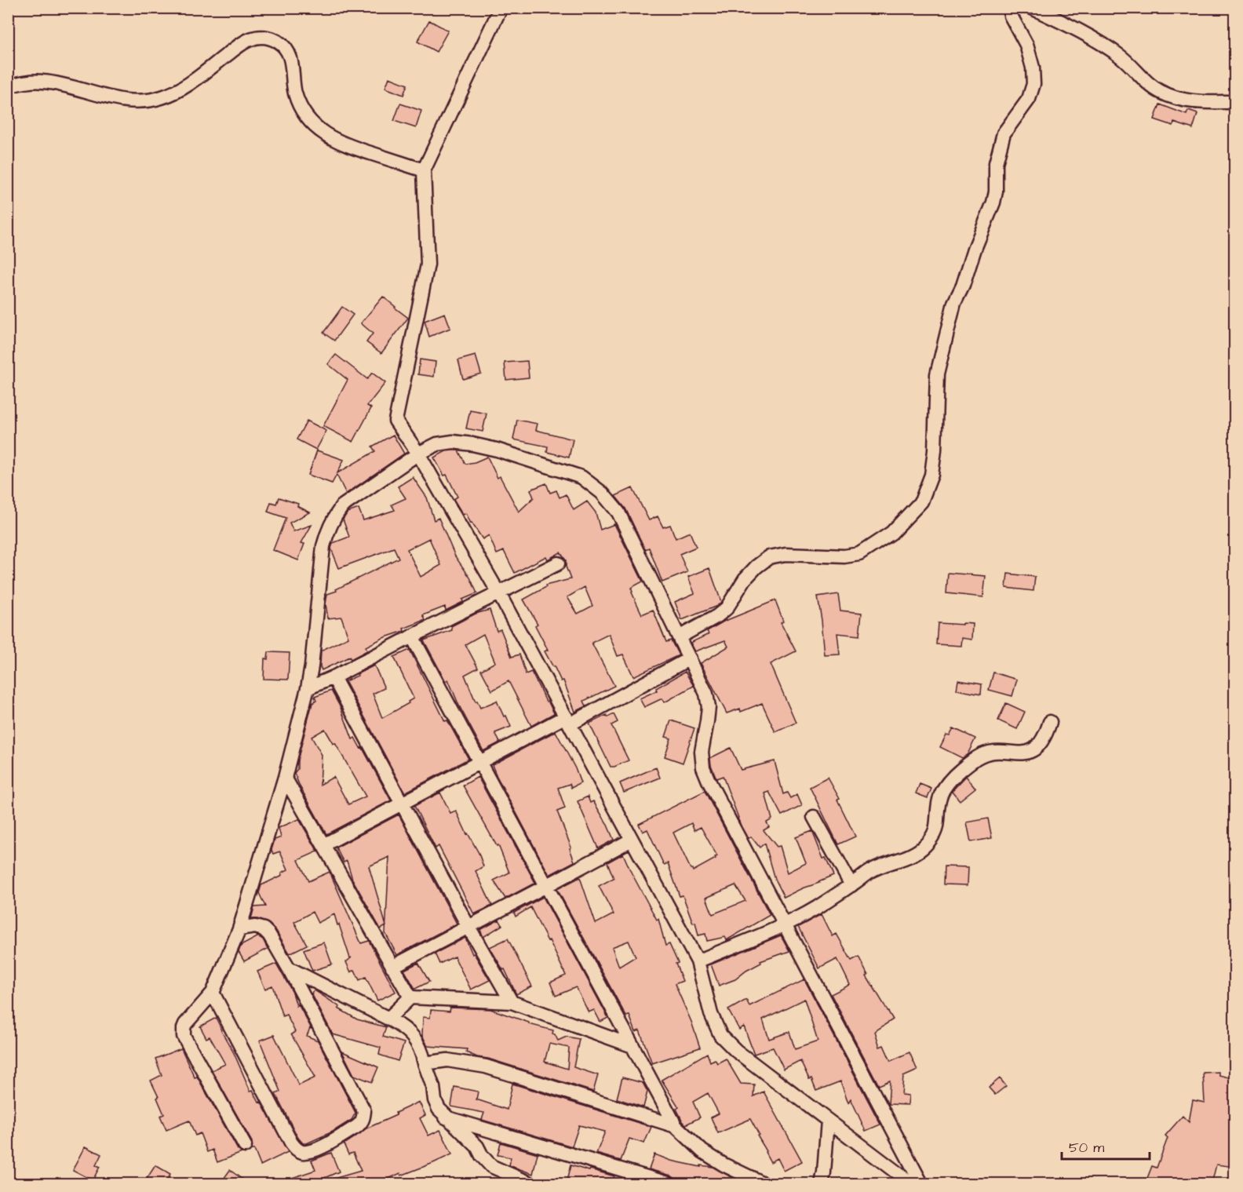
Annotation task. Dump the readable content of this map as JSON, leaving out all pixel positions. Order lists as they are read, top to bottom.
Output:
{
  "scale_bar": "50 m"
}
